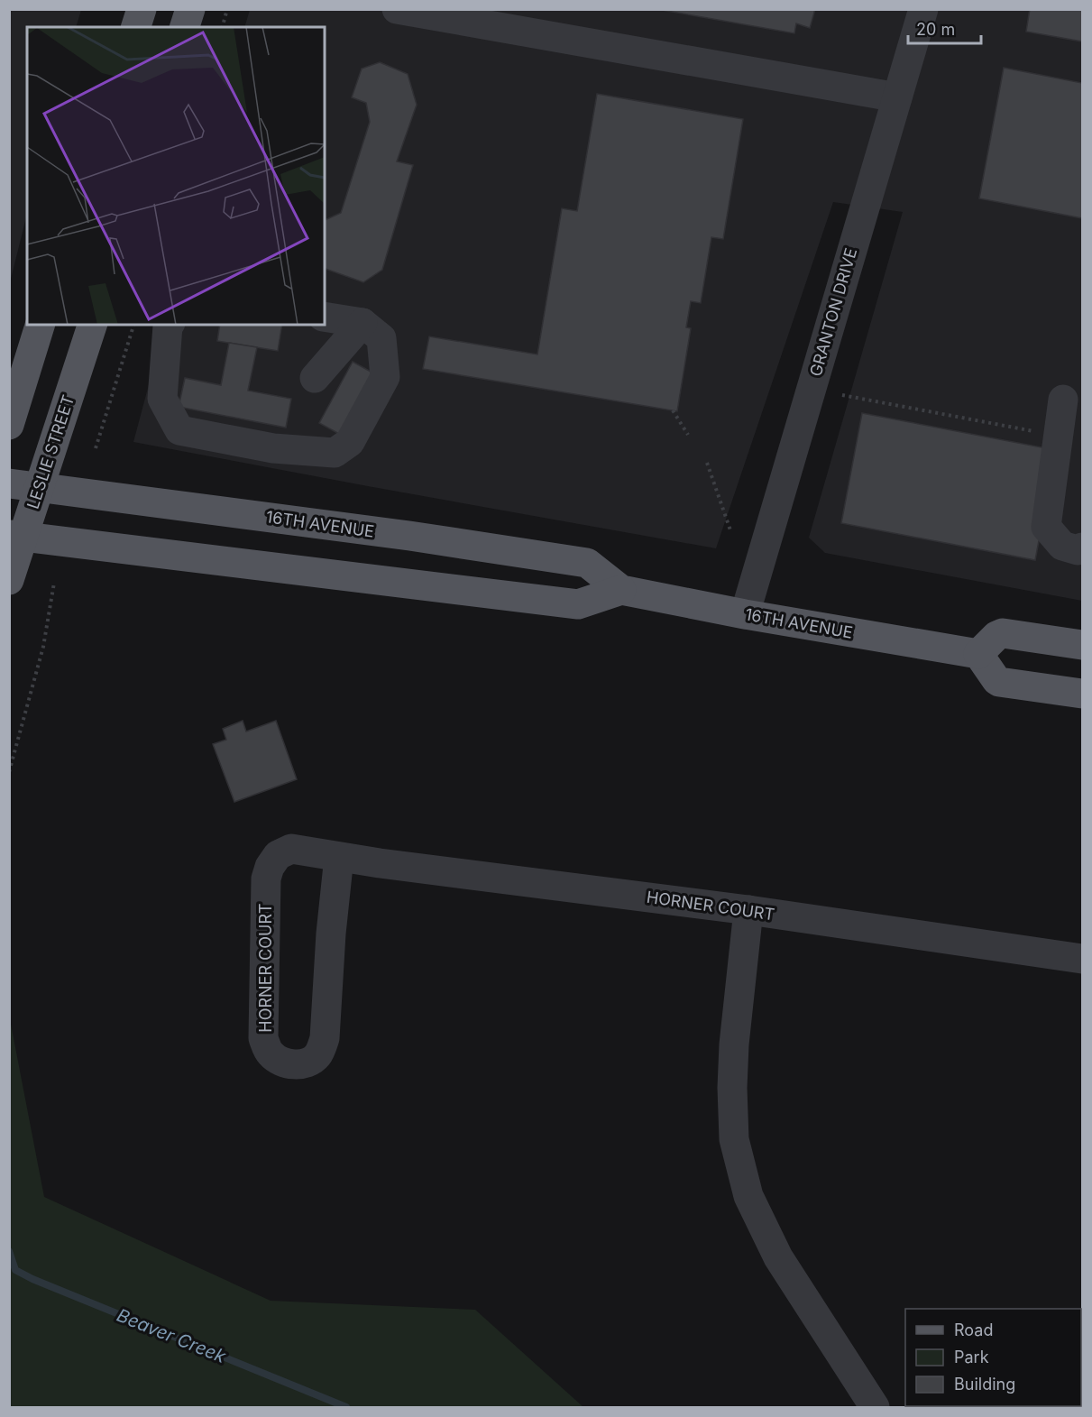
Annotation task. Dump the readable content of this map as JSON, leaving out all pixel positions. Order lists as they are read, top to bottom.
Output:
{
  "streets": {
    "main road": ["LESLIE STREET", "16TH AVENUE"],
    "street": ["GRANTON DRIVE", "HORNER COURT"]
  },
  "crossings": [
    ["GRANTON DRIVE", "16TH AVENUE"],
    ["LESLIE STREET", "16TH AVENUE"]
  ],
  "water": ["Beaver Creek"],
  "legend": ["Road", "Park", "Building"],
  "scale_bar": "20 m"
}
